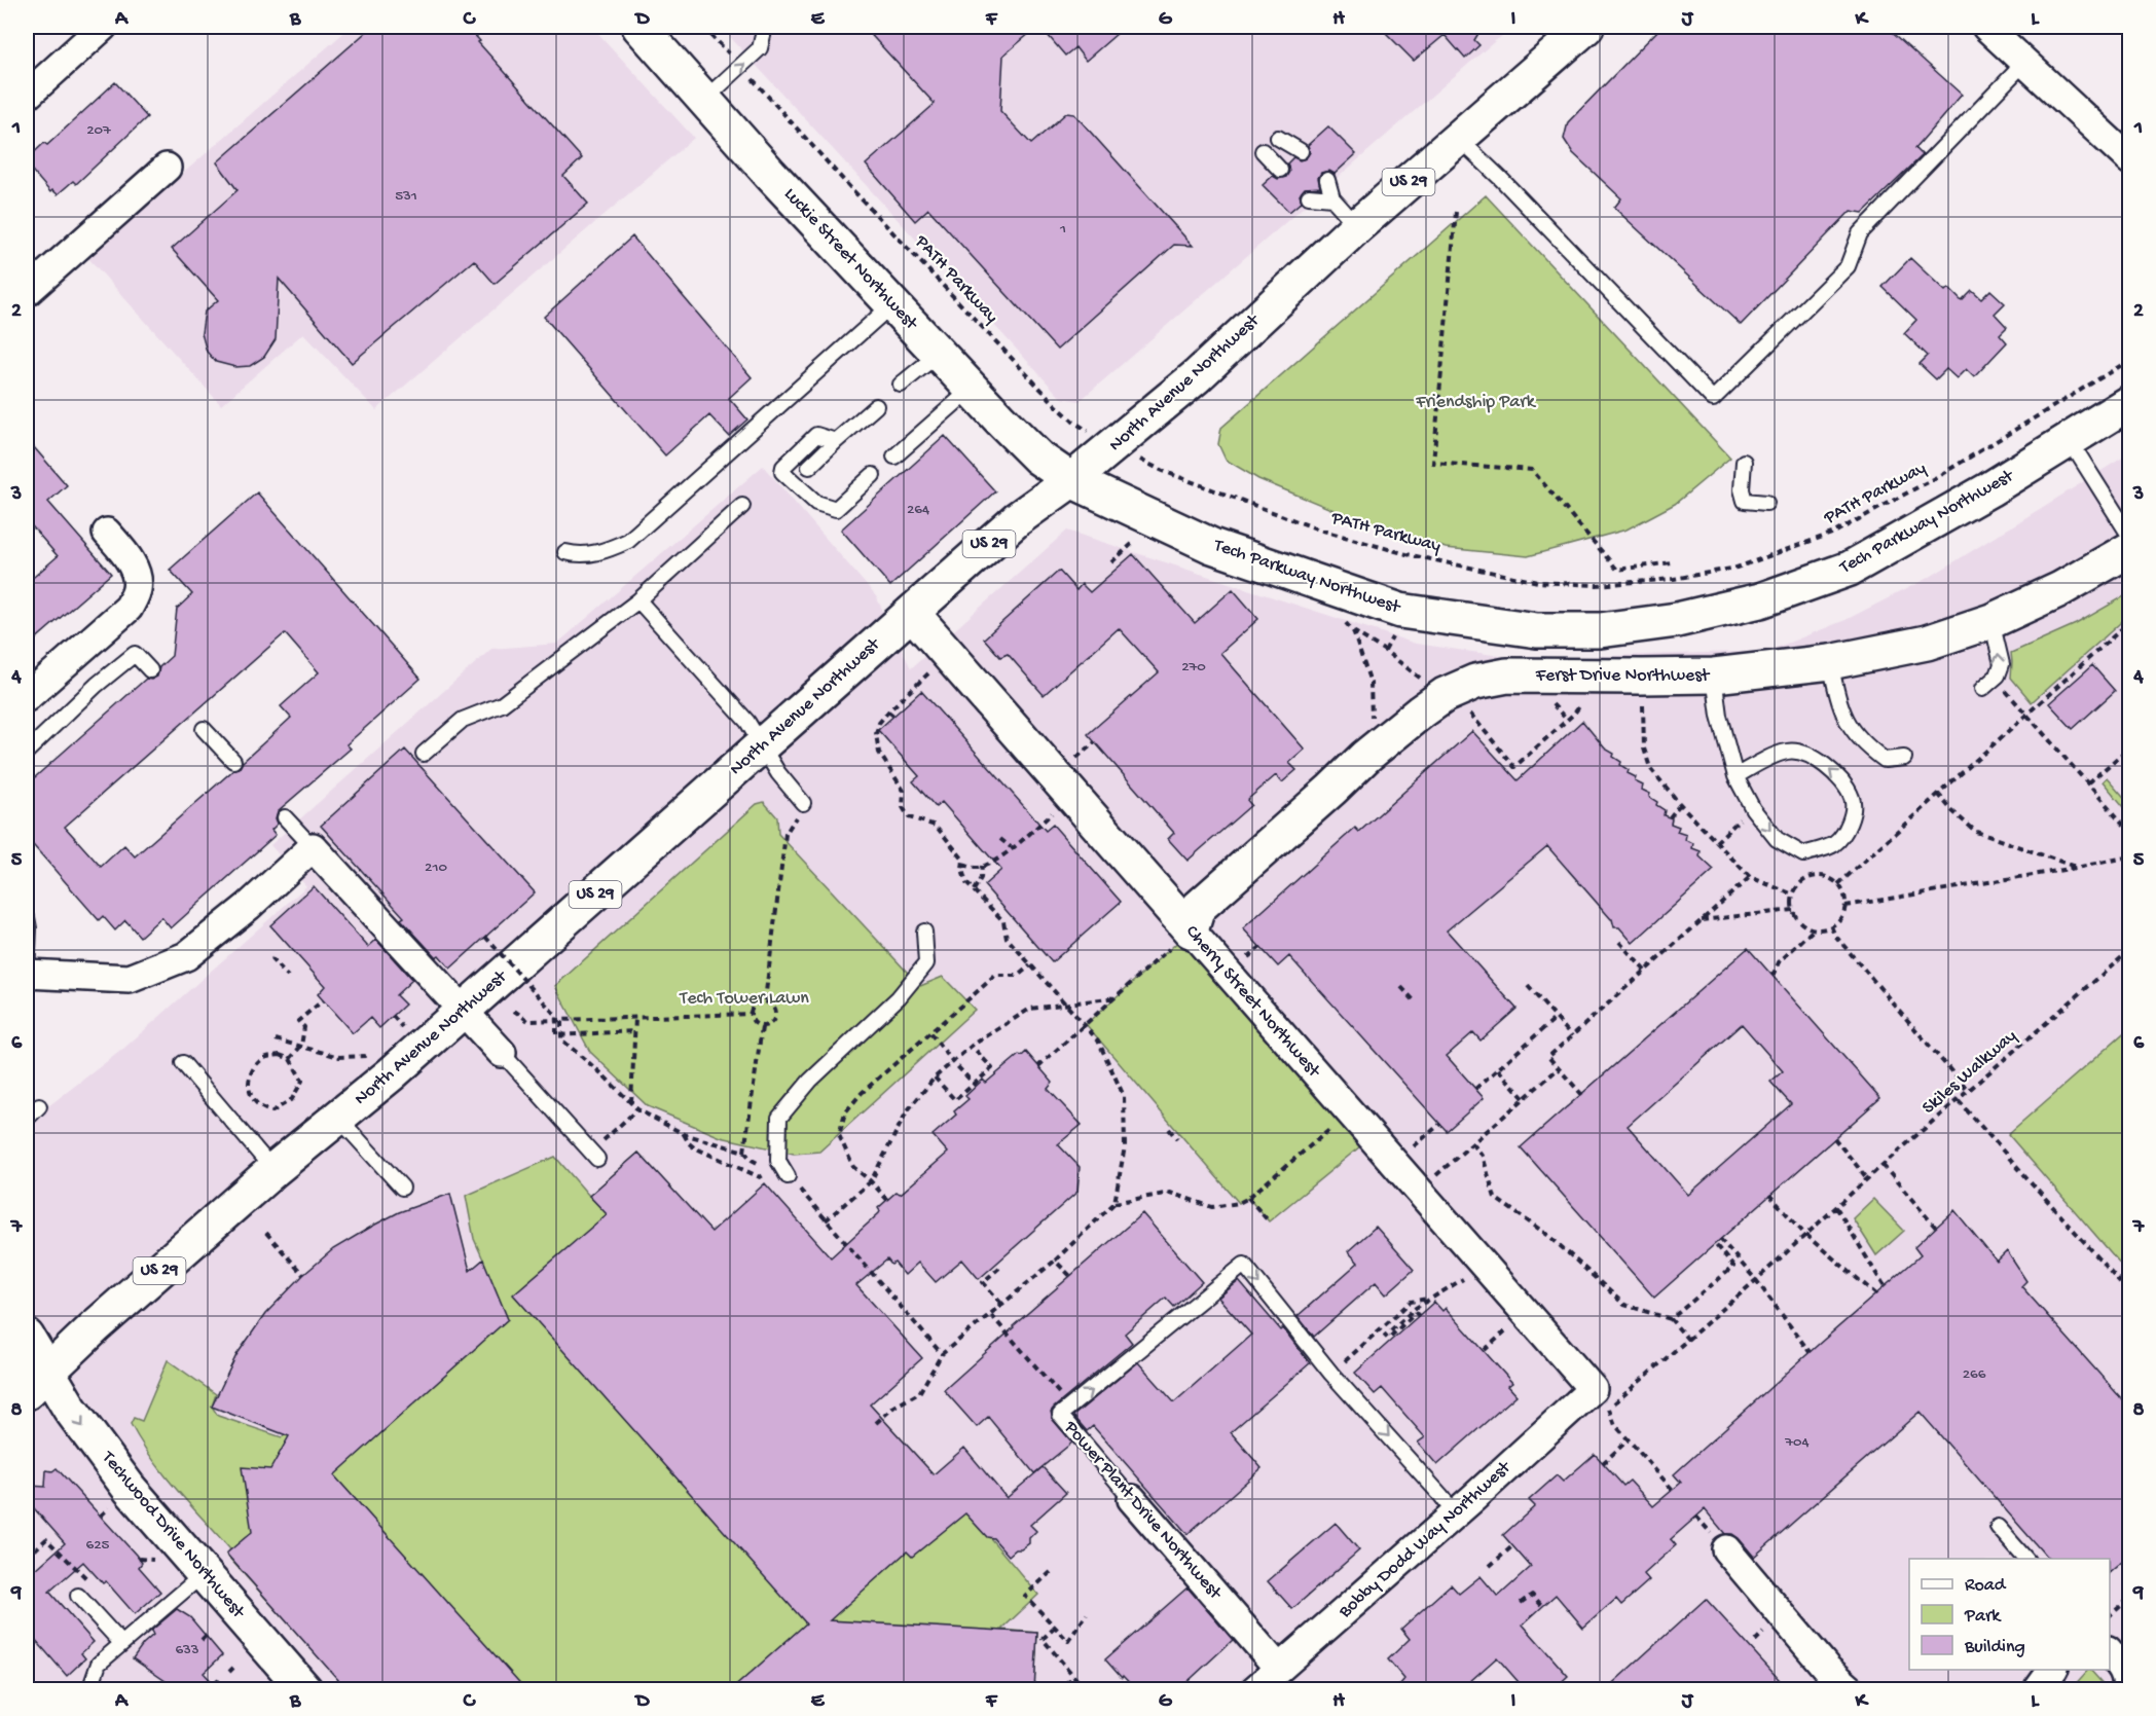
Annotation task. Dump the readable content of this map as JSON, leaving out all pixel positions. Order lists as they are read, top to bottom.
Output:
{
  "streets": {
    "main road": [
      "US 29",
      "Luckie Street Northwest",
      "North Avenue Northwest",
      "Tech Parkway Northwest",
      "Ferst Drive Northwest",
      "Cherry Street Northwest",
      "Techwood Drive Northwest"
    ],
    "street": ["Power Plant Drive Northwest", "Bobby Dodd Way Northwest"],
    "path": ["PATH Parkway", "Skiles Walkway"]
  },
  "crossings": [
    ["Luckie Street Northwest", "North Avenue Northwest"],
    ["Luckie Street Northwest", "Tech Parkway Northwest"],
    ["PATH Parkway", "North Avenue Northwest"],
    ["North Avenue Northwest", "Tech Parkway Northwest"],
    ["North Avenue Northwest", "Cherry Street Northwest"],
    ["North Avenue Northwest", "Techwood Drive Northwest"],
    ["Ferst Drive Northwest", "Cherry Street Northwest"],
    ["Cherry Street Northwest", "Skiles Walkway"],
    ["Cherry Street Northwest", "Bobby Dodd Way Northwest"],
    ["Skiles Walkway", "Bobby Dodd Way Northwest"],
    ["Power Plant Drive Northwest", "Bobby Dodd Way Northwest"]
  ],
  "one_way": ["Techwood Drive Northwest"],
  "parks": ["Friendship Park", "Tech Tower Lawn"],
  "house_numbers": [
    "207",
    "531",
    "1",
    "264",
    "270",
    "210",
    "266",
    "704",
    "625",
    "633"
  ],
  "legend": ["Road", "Park", "Building"],
  "grid": {
    "columns": [
      "A",
      "B",
      "C",
      "D",
      "E",
      "F",
      "G",
      "H",
      "I",
      "J",
      "K",
      "L"
    ],
    "rows": [
      "1",
      "2",
      "3",
      "4",
      "5",
      "6",
      "7",
      "8",
      "9"
    ]
  }
}
